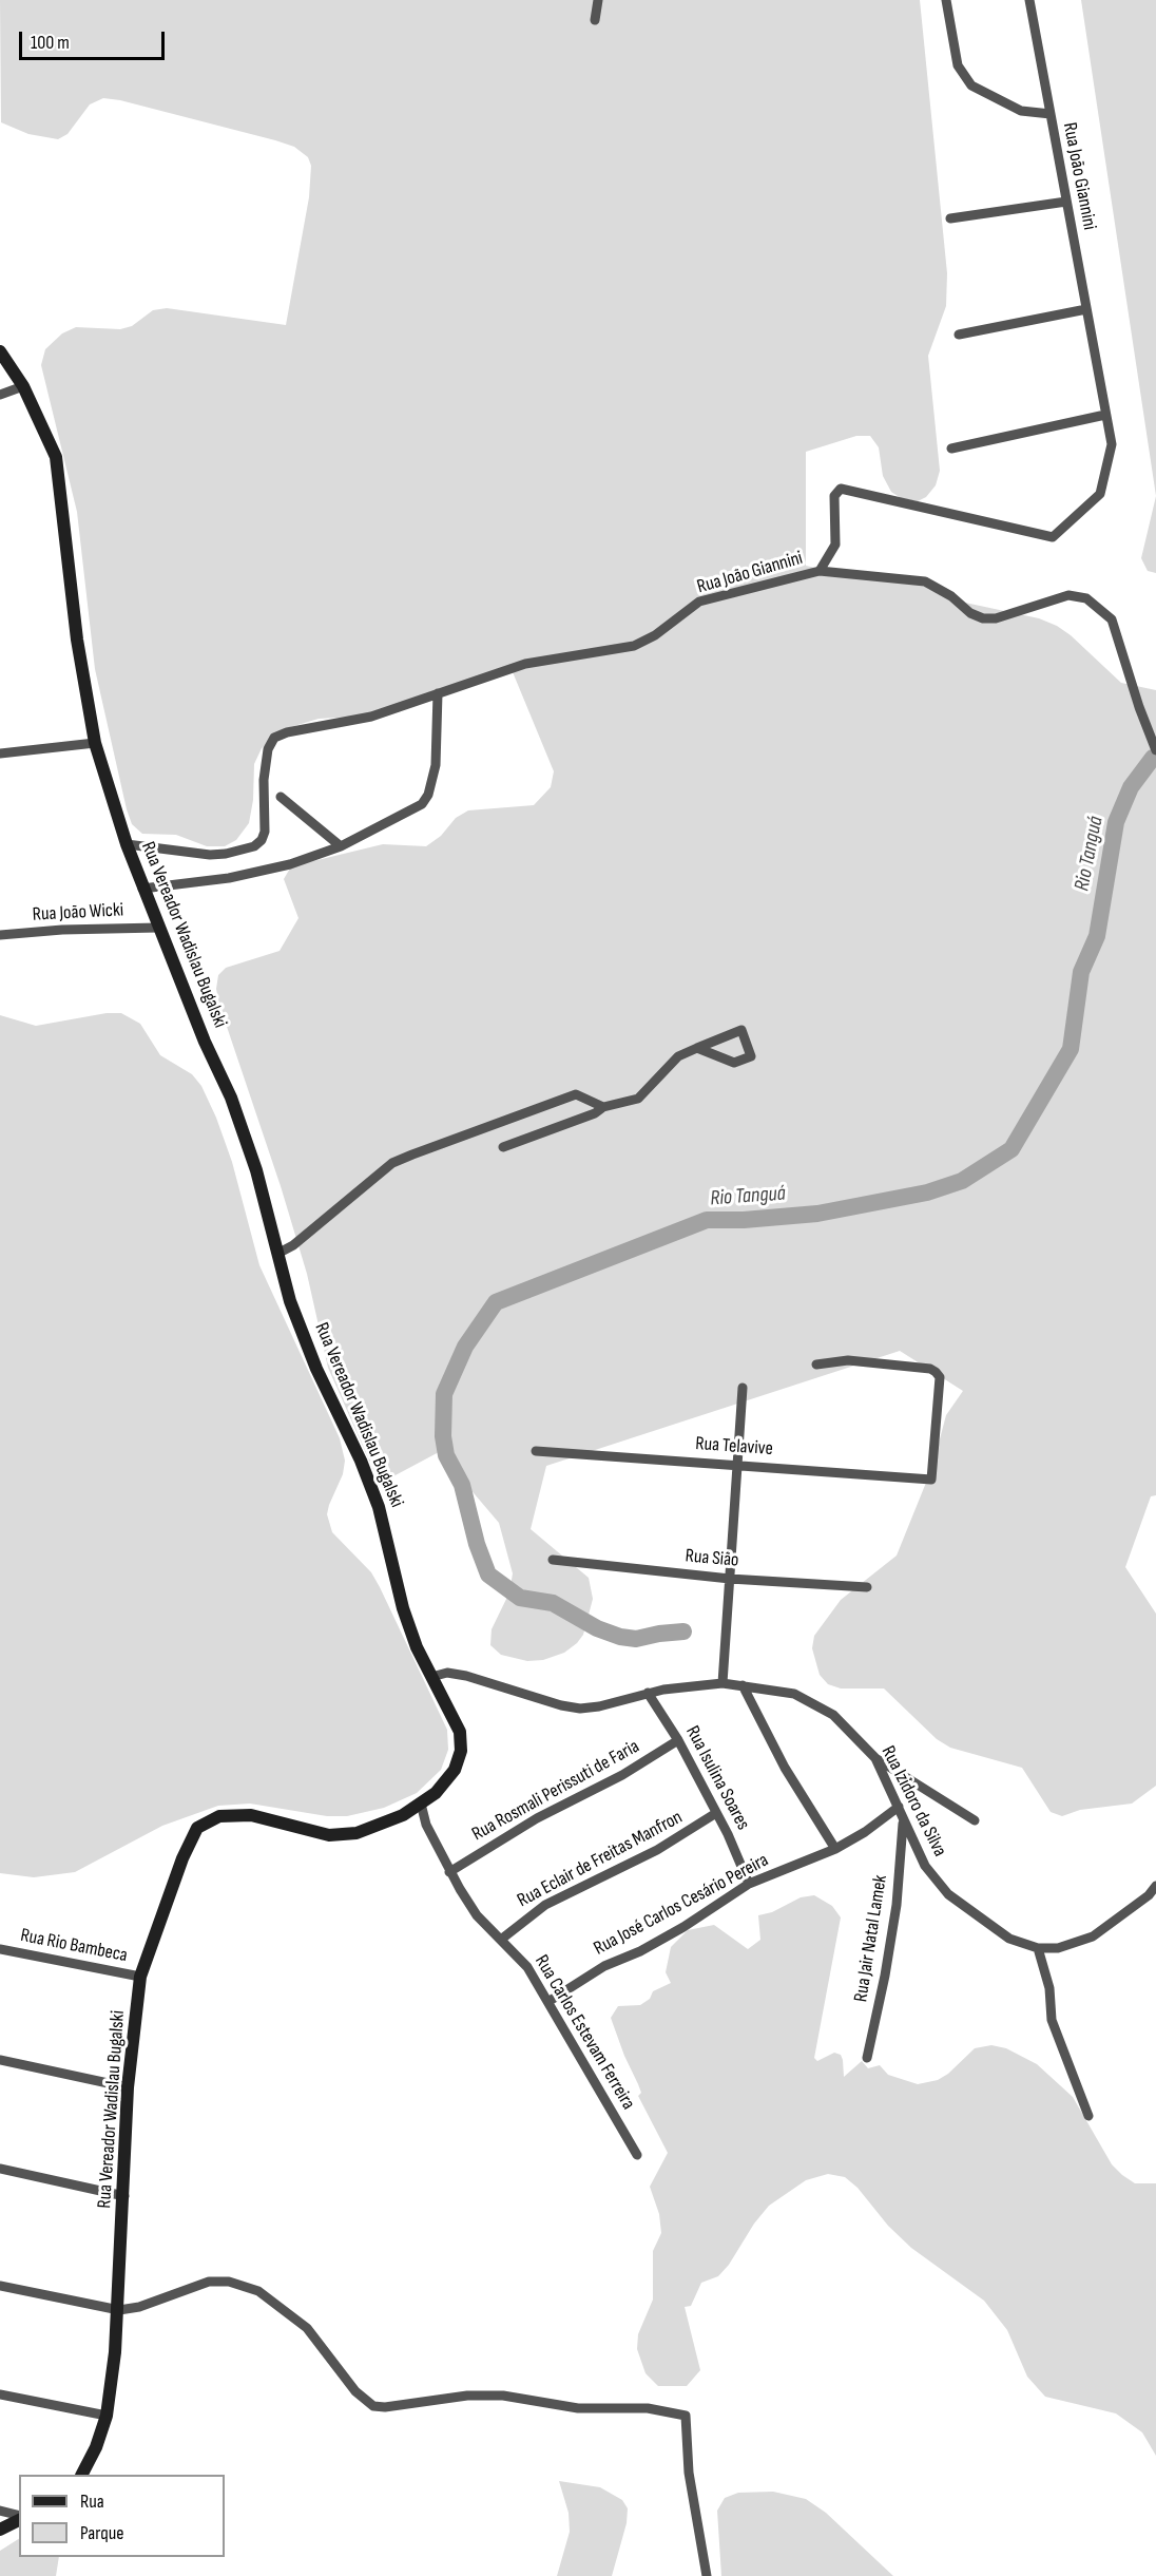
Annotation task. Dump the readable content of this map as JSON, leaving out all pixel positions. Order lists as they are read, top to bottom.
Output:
{
  "streets": {
    "main road": ["Rua Vereador Wadislau Bugalski"],
    "street": [
      "Rua João Giannini",
      "Rua João Wicki",
      "Rua Telavive",
      "Rua Sião",
      "Rua Isulina Soares",
      "Rua Rosmali Perissuti de Faria",
      "Rua Izidoro da Silva",
      "Rua Eclair de Freitas Manfron",
      "Rua José Carlos Cesário Pereira",
      "Rua Jair Natal Lamek",
      "Rua Rio Bambeca",
      "Rua Carlos Estevam Ferreira"
    ]
  },
  "crossings": [
    ["Rua João Giannini", "Rua Vereador Wadislau Bugalski"],
    ["Rua João Wicki", "Rua Vereador Wadislau Bugalski"],
    ["Rua Vereador Wadislau Bugalski", "Rua Izidoro da Silva"],
    ["Rua Vereador Wadislau Bugalski", "Rua Rio Bambeca"],
    ["Rua Vereador Wadislau Bugalski", "Rua Carlos Estevam Ferreira"],
    ["Rua Isulina Soares", "Rua Rosmali Perissuti de Faria"],
    ["Rua Isulina Soares", "Rua Izidoro da Silva"],
    ["Rua Isulina Soares", "Rua Eclair de Freitas Manfron"],
    ["Rua Isulina Soares", "Rua José Carlos Cesário Pereira"],
    ["Rua Rosmali Perissuti de Faria", "Rua Carlos Estevam Ferreira"],
    ["Rua Izidoro da Silva", "Rua José Carlos Cesário Pereira"],
    ["Rua Izidoro da Silva", "Rua Jair Natal Lamek"],
    ["Rua Eclair de Freitas Manfron", "Rua Carlos Estevam Ferreira"],
    ["Rua José Carlos Cesário Pereira", "Rua Carlos Estevam Ferreira"]
  ],
  "water": ["Rio Tanguá"],
  "legend": ["Rua", "Parque"],
  "scale_bar": "100 m"
}
